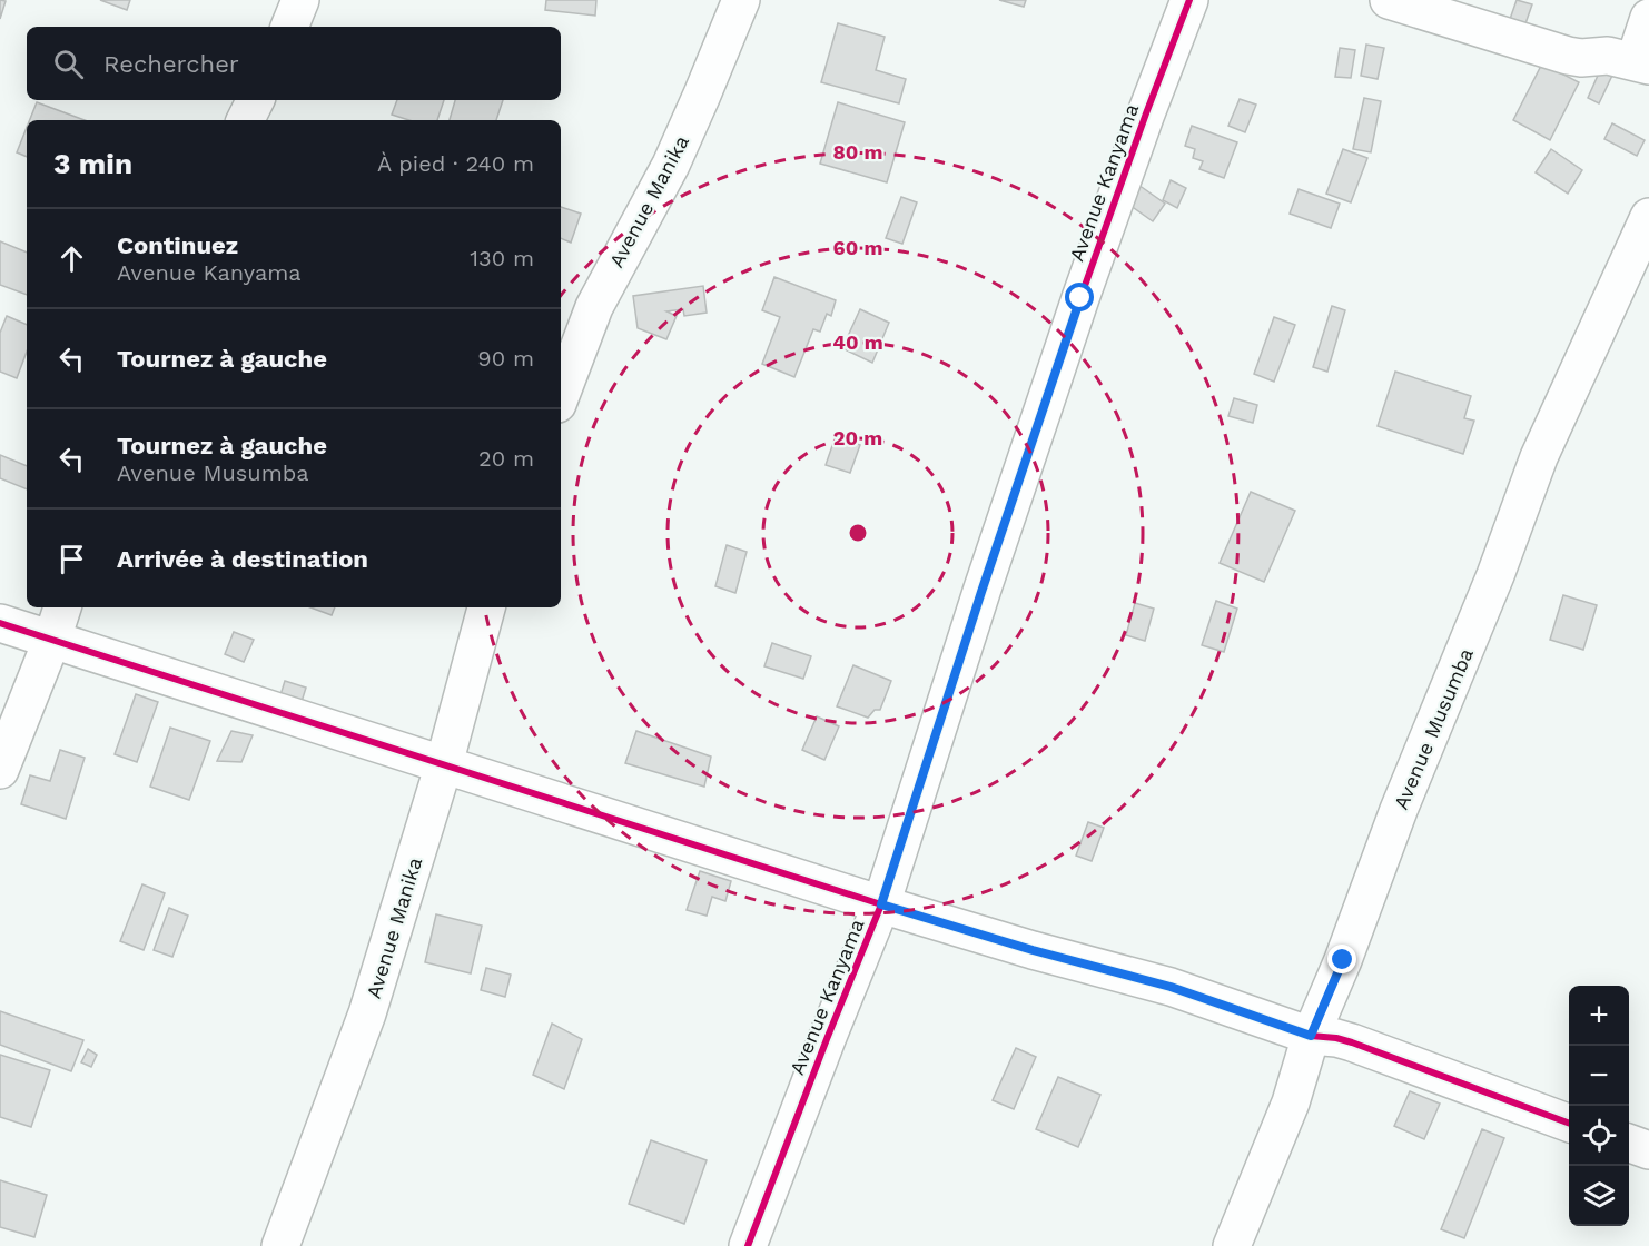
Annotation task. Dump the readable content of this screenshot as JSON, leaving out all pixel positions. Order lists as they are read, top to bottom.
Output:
{
  "streets": {
    "street": ["Avenue Kanyama", "Avenue Manika", "Avenue Musumba"]
  },
  "page": {
    "search": "Rechercher",
    "heading": ["3 min", "À pied · 240 m"],
    "list": [
      ["Continuez", "Avenue Kanyama", "130 m"],
      ["Tournez à gauche", "90 m"],
      ["Tournez à gauche", "Avenue Musumba", "20 m"],
      "Arrivée à destination"
    ],
    "map_buttons": ["+", "−"]
  },
  "rings": [
    "80 m",
    "60 m",
    "40 m",
    "20 m"
  ]
}
